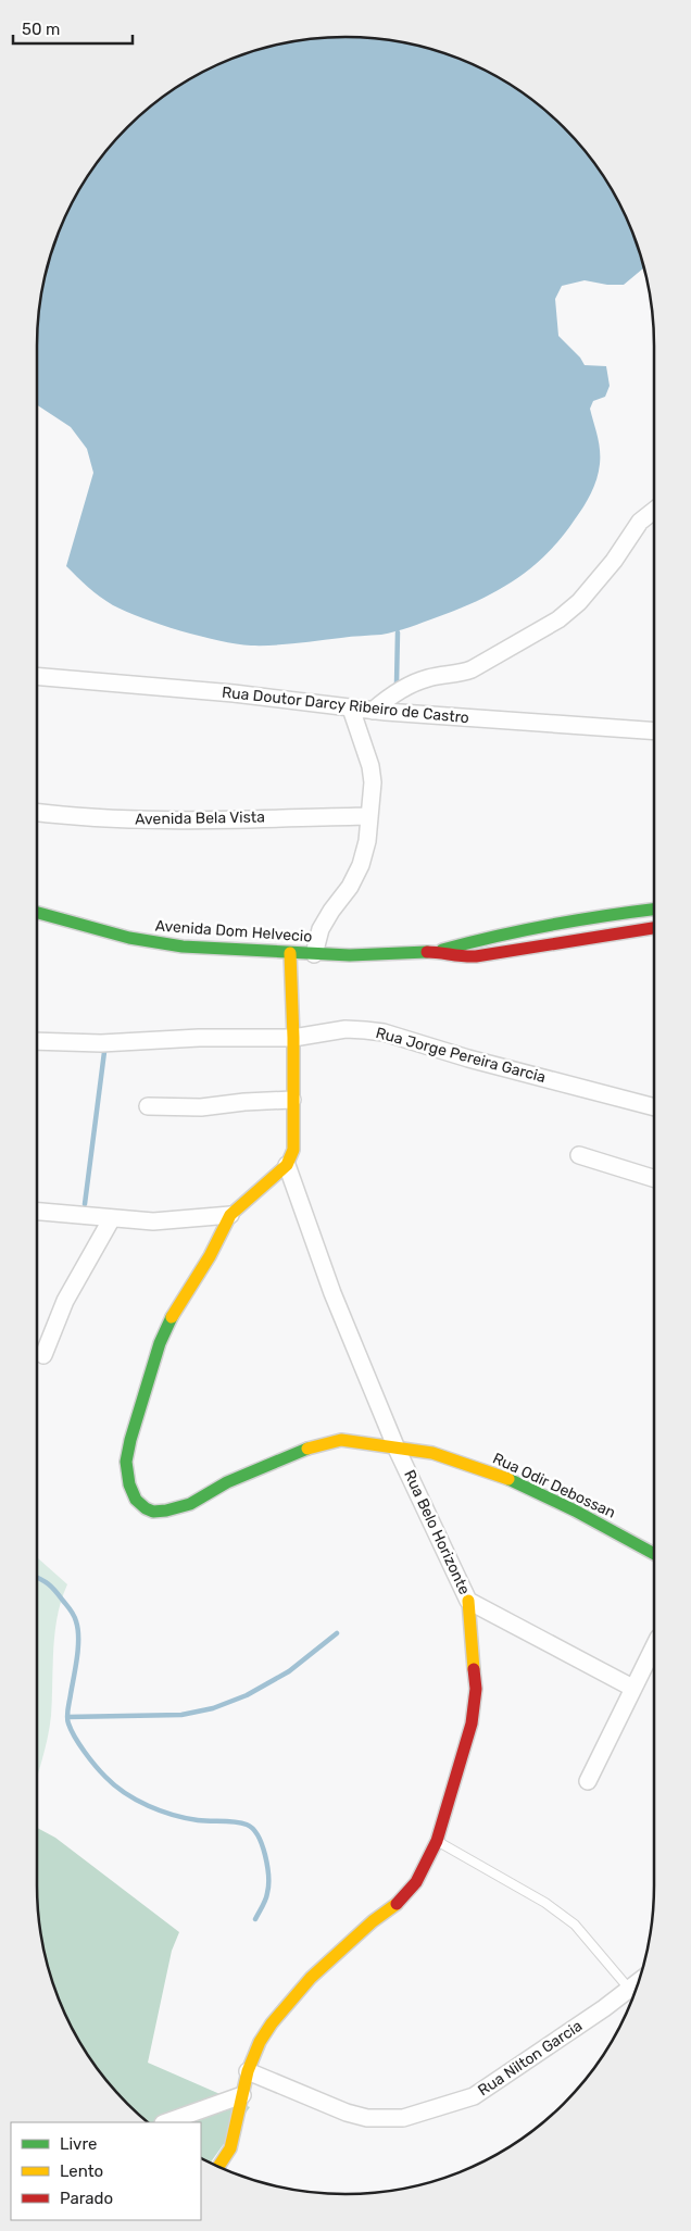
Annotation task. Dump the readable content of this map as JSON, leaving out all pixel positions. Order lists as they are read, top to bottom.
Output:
{
  "streets": {
    "street": [
      "Rua Doutor Darcy Ribeiro de Castro",
      "Avenida Bela Vista",
      "Avenida Dom Helvecio",
      "Rua Jorge Pereira Garcia",
      "Rua Odir Debossan",
      "Rua Belo Horizonte",
      "Rua Nilton Garcia"
    ]
  },
  "crossings": [
    ["Rua Odir Debossan", "Rua Belo Horizonte"]
  ],
  "legend": ["Livre", "Lento", "Parado"],
  "scale_bar": "50 m"
}
